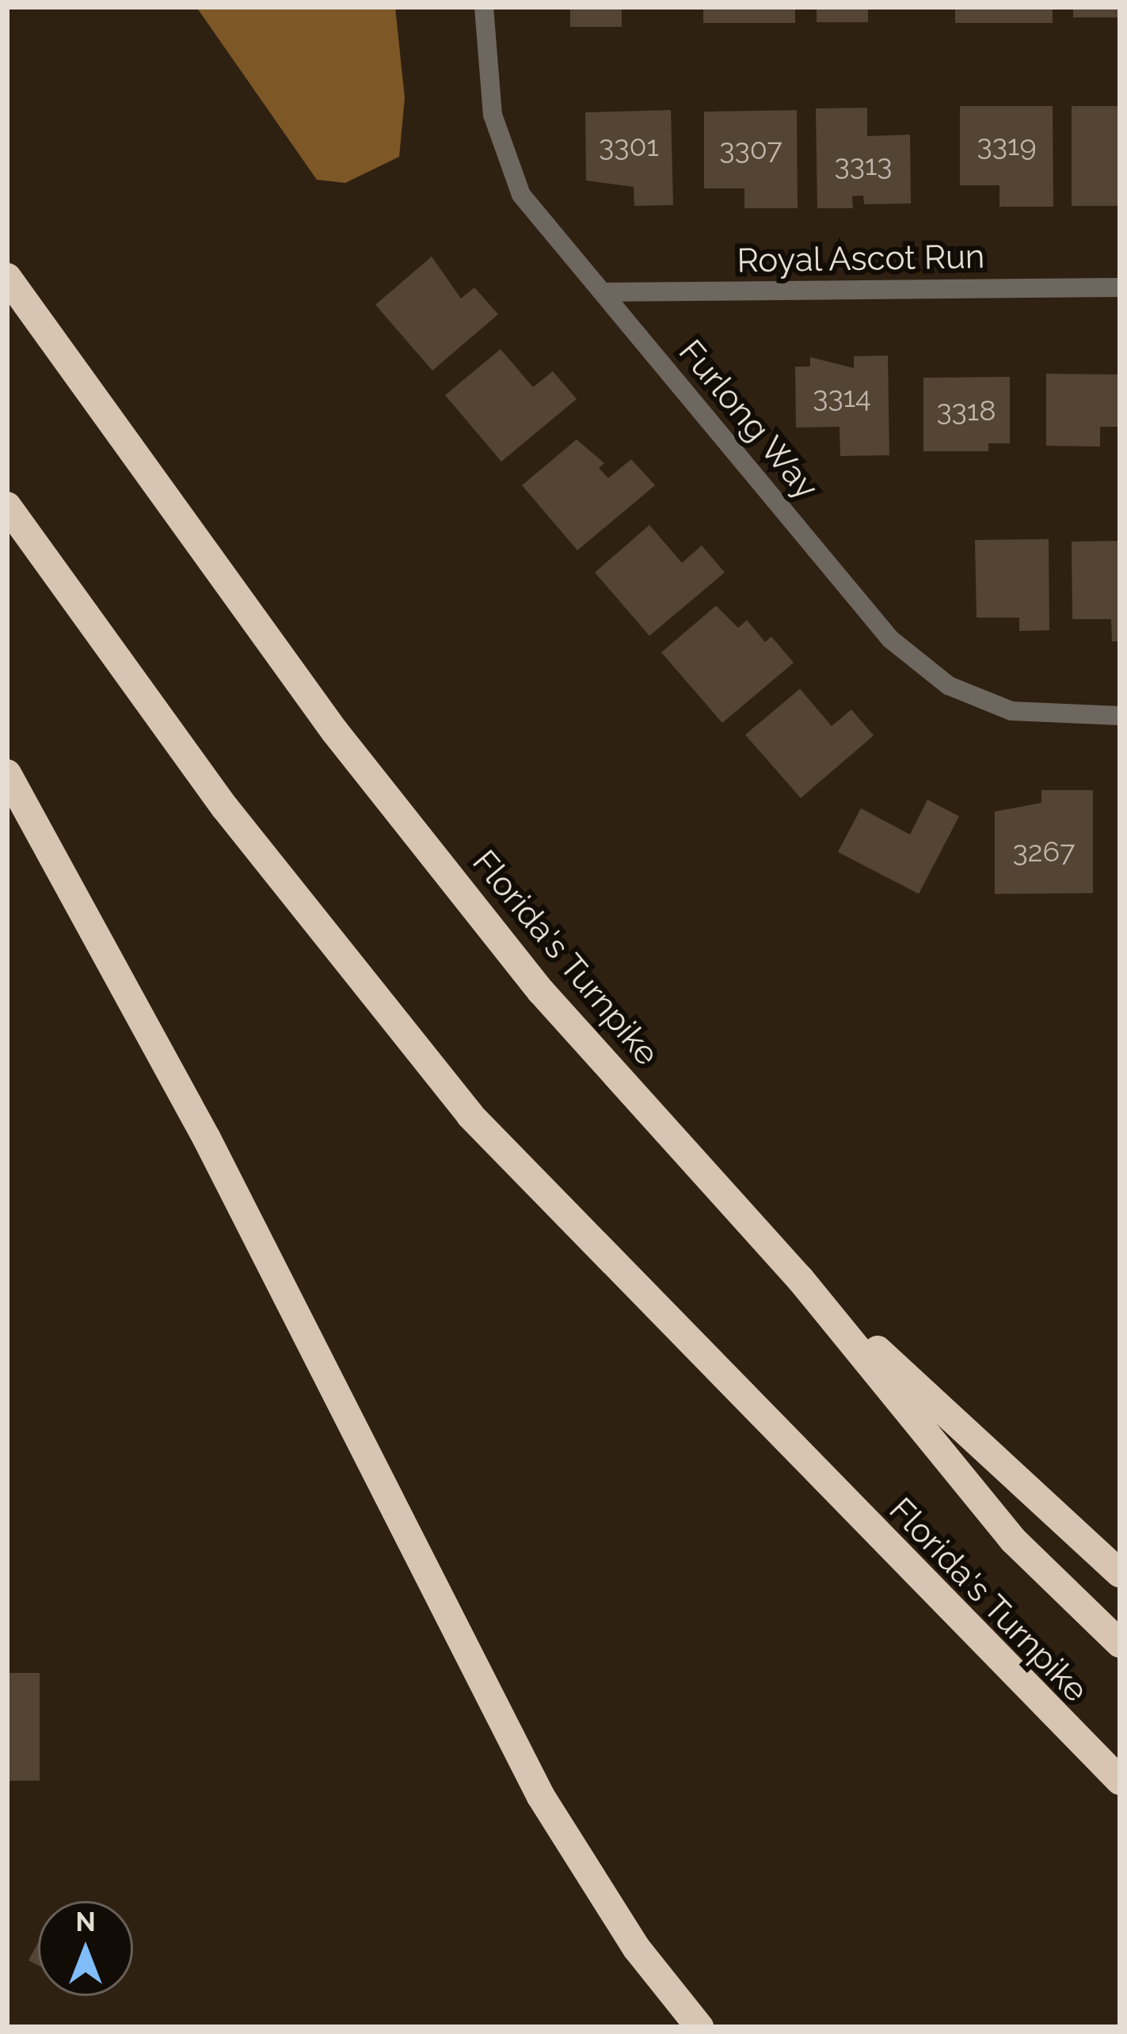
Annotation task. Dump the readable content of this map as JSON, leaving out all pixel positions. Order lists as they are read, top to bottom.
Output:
{
  "streets": {
    "highway": ["Florida's Turnpike"],
    "street": ["Royal Ascot Run", "Furlong Way"]
  },
  "crossings": [
    ["Royal Ascot Run", "Furlong Way"]
  ],
  "house_numbers": [
    "3319",
    "3301",
    "3307",
    "3313",
    "3314",
    "3318",
    "3267"
  ],
  "north": "top"
}
